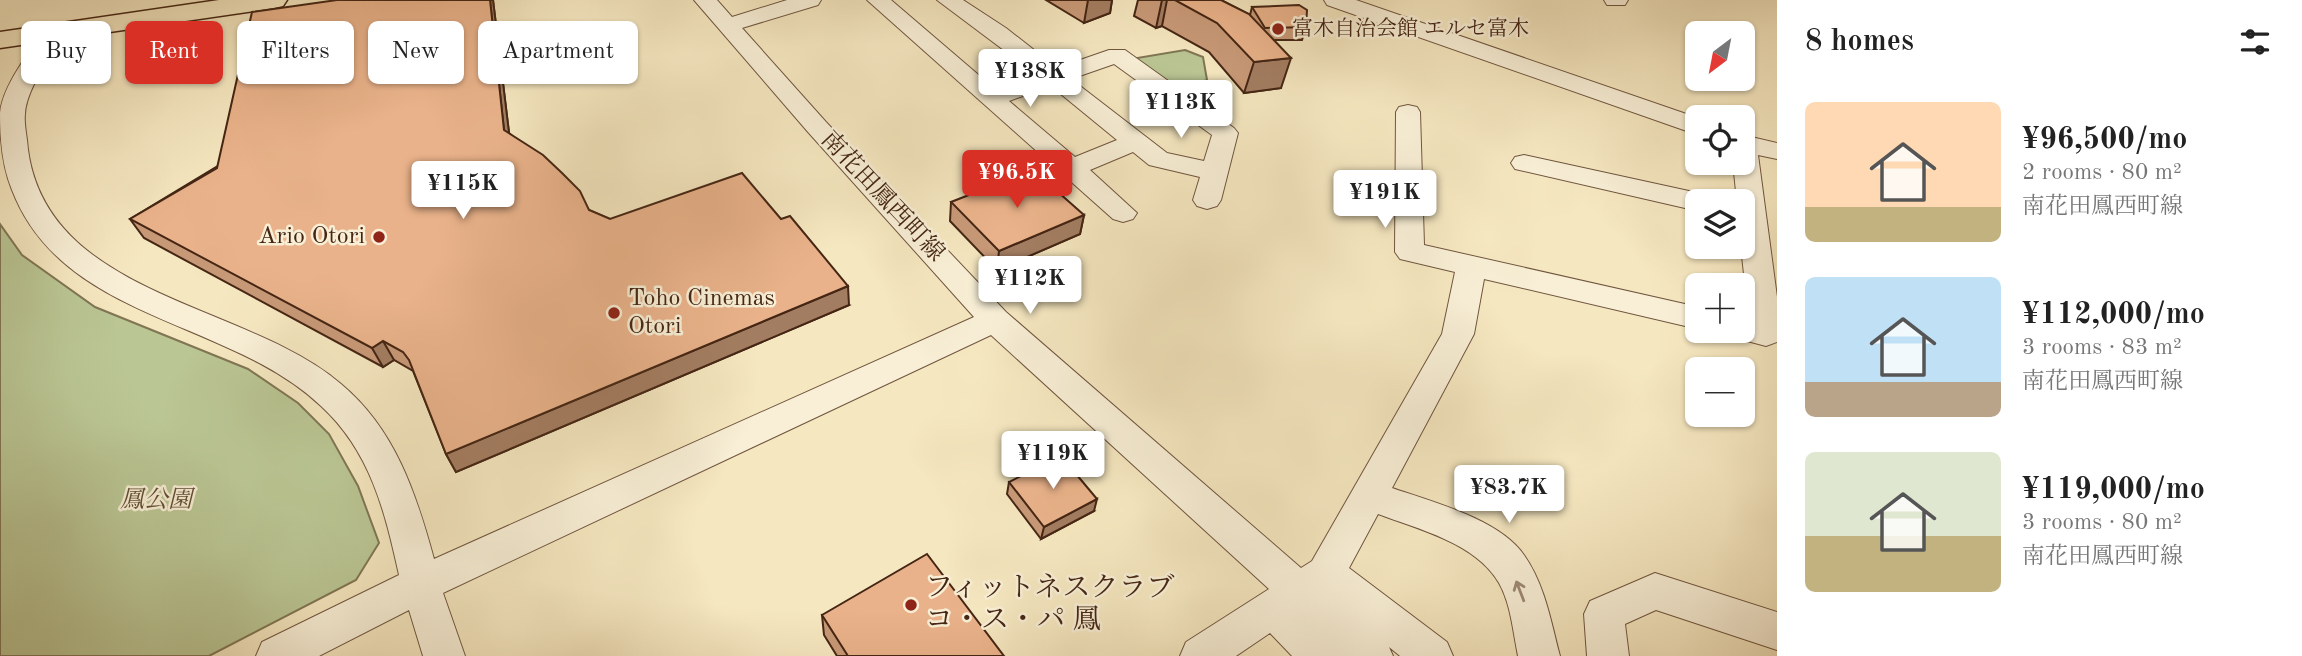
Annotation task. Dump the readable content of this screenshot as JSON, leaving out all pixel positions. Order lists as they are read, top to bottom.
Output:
{
  "streets": {
    "street": ["南花田鳳西町線"]
  },
  "parks": ["鳳公園"],
  "places": [
    "富木自治会館 エルセ富木",
    "Ario Otori",
    "Toho Cinemas Otori",
    "フィットネスクラブ コ・ス・パ 鳳"
  ],
  "north": "bottom left",
  "page": {
    "heading": "8 homes",
    "map_buttons": ["+", "−"],
    "chip": [
      "Buy",
      "Rent",
      "Filters",
      "New",
      "Apartment"
    ],
    "price": [
      "¥138K",
      "¥113K",
      "¥96.5K",
      "¥115K",
      "¥191K",
      "¥112K",
      "¥119K",
      "¥83.7K"
    ],
    "list": [
      {
        "name": "¥96,500/mo",
        "note": "2 rooms · 80 m² · 南花田鳳西町線"
      },
      {
        "name": "¥112,000/mo",
        "note": "3 rooms · 83 m² · 南花田鳳西町線"
      },
      {
        "name": "¥119,000/mo",
        "note": "3 rooms · 80 m² · 南花田鳳西町線"
      }
    ]
  }
}
